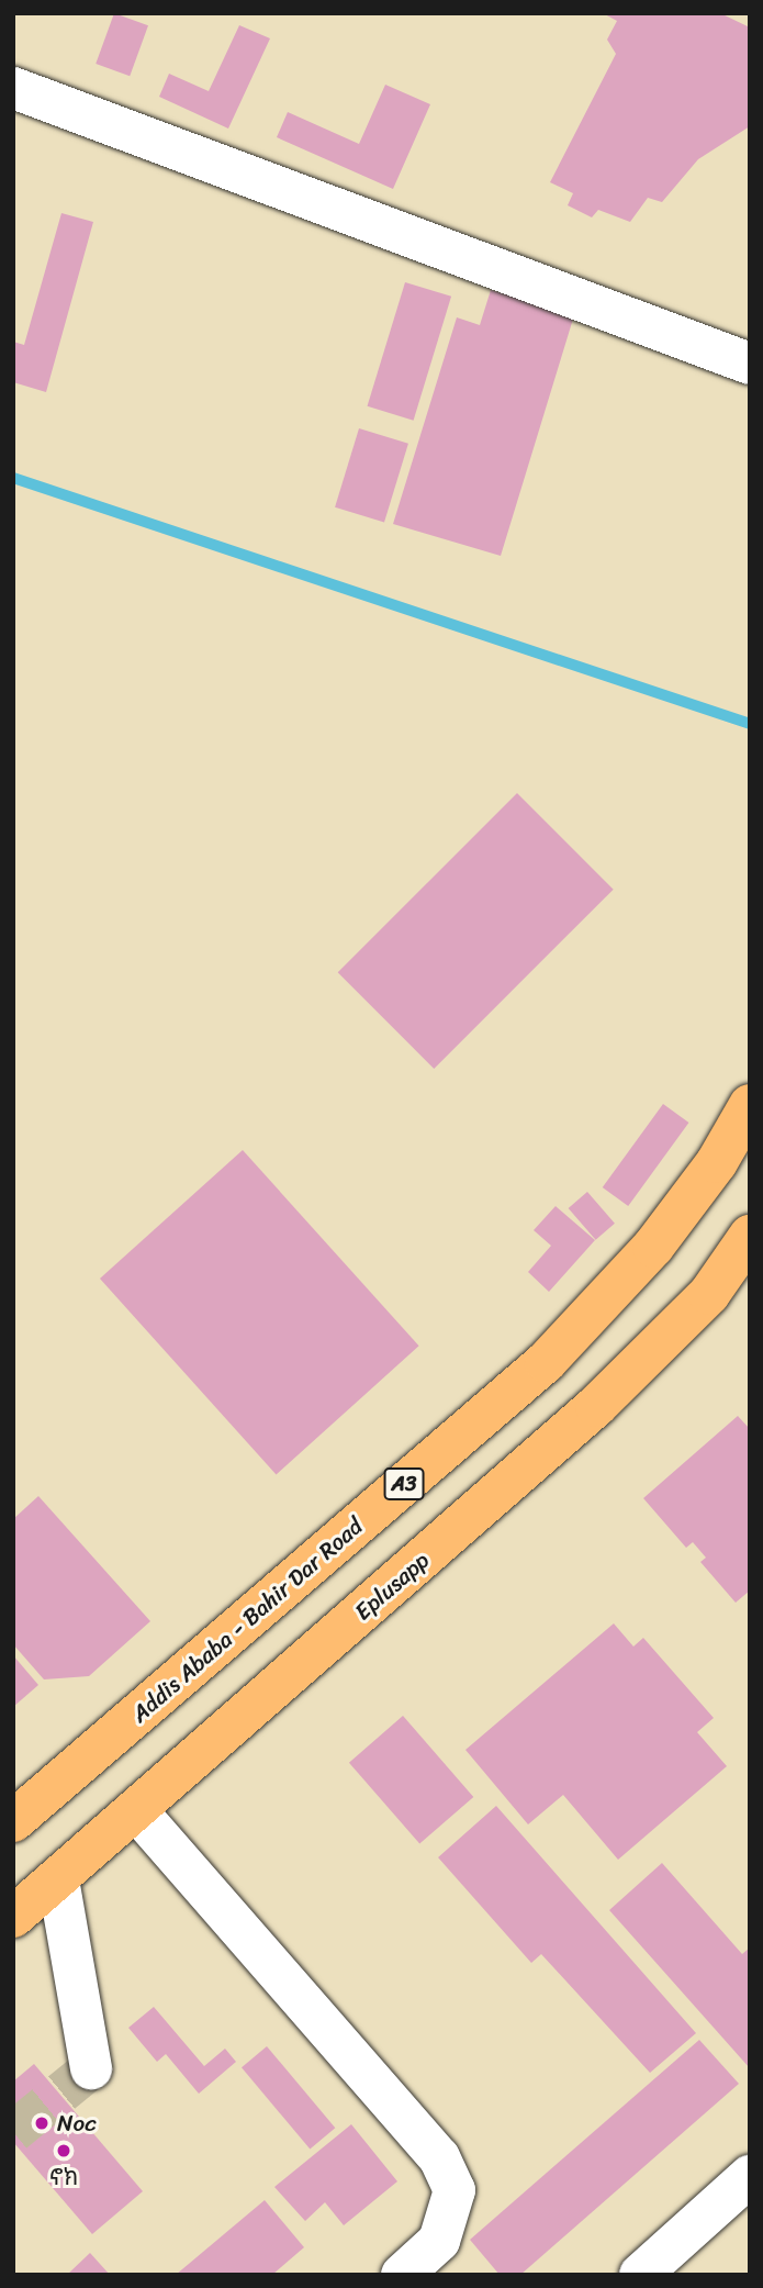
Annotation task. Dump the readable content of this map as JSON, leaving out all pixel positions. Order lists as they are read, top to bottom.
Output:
{
  "streets": {
    "highway": ["A3", "Eplusapp", "Addis Ababa - Bahir Dar Road"]
  },
  "places": ["Noc", "ኖክ"]
}
